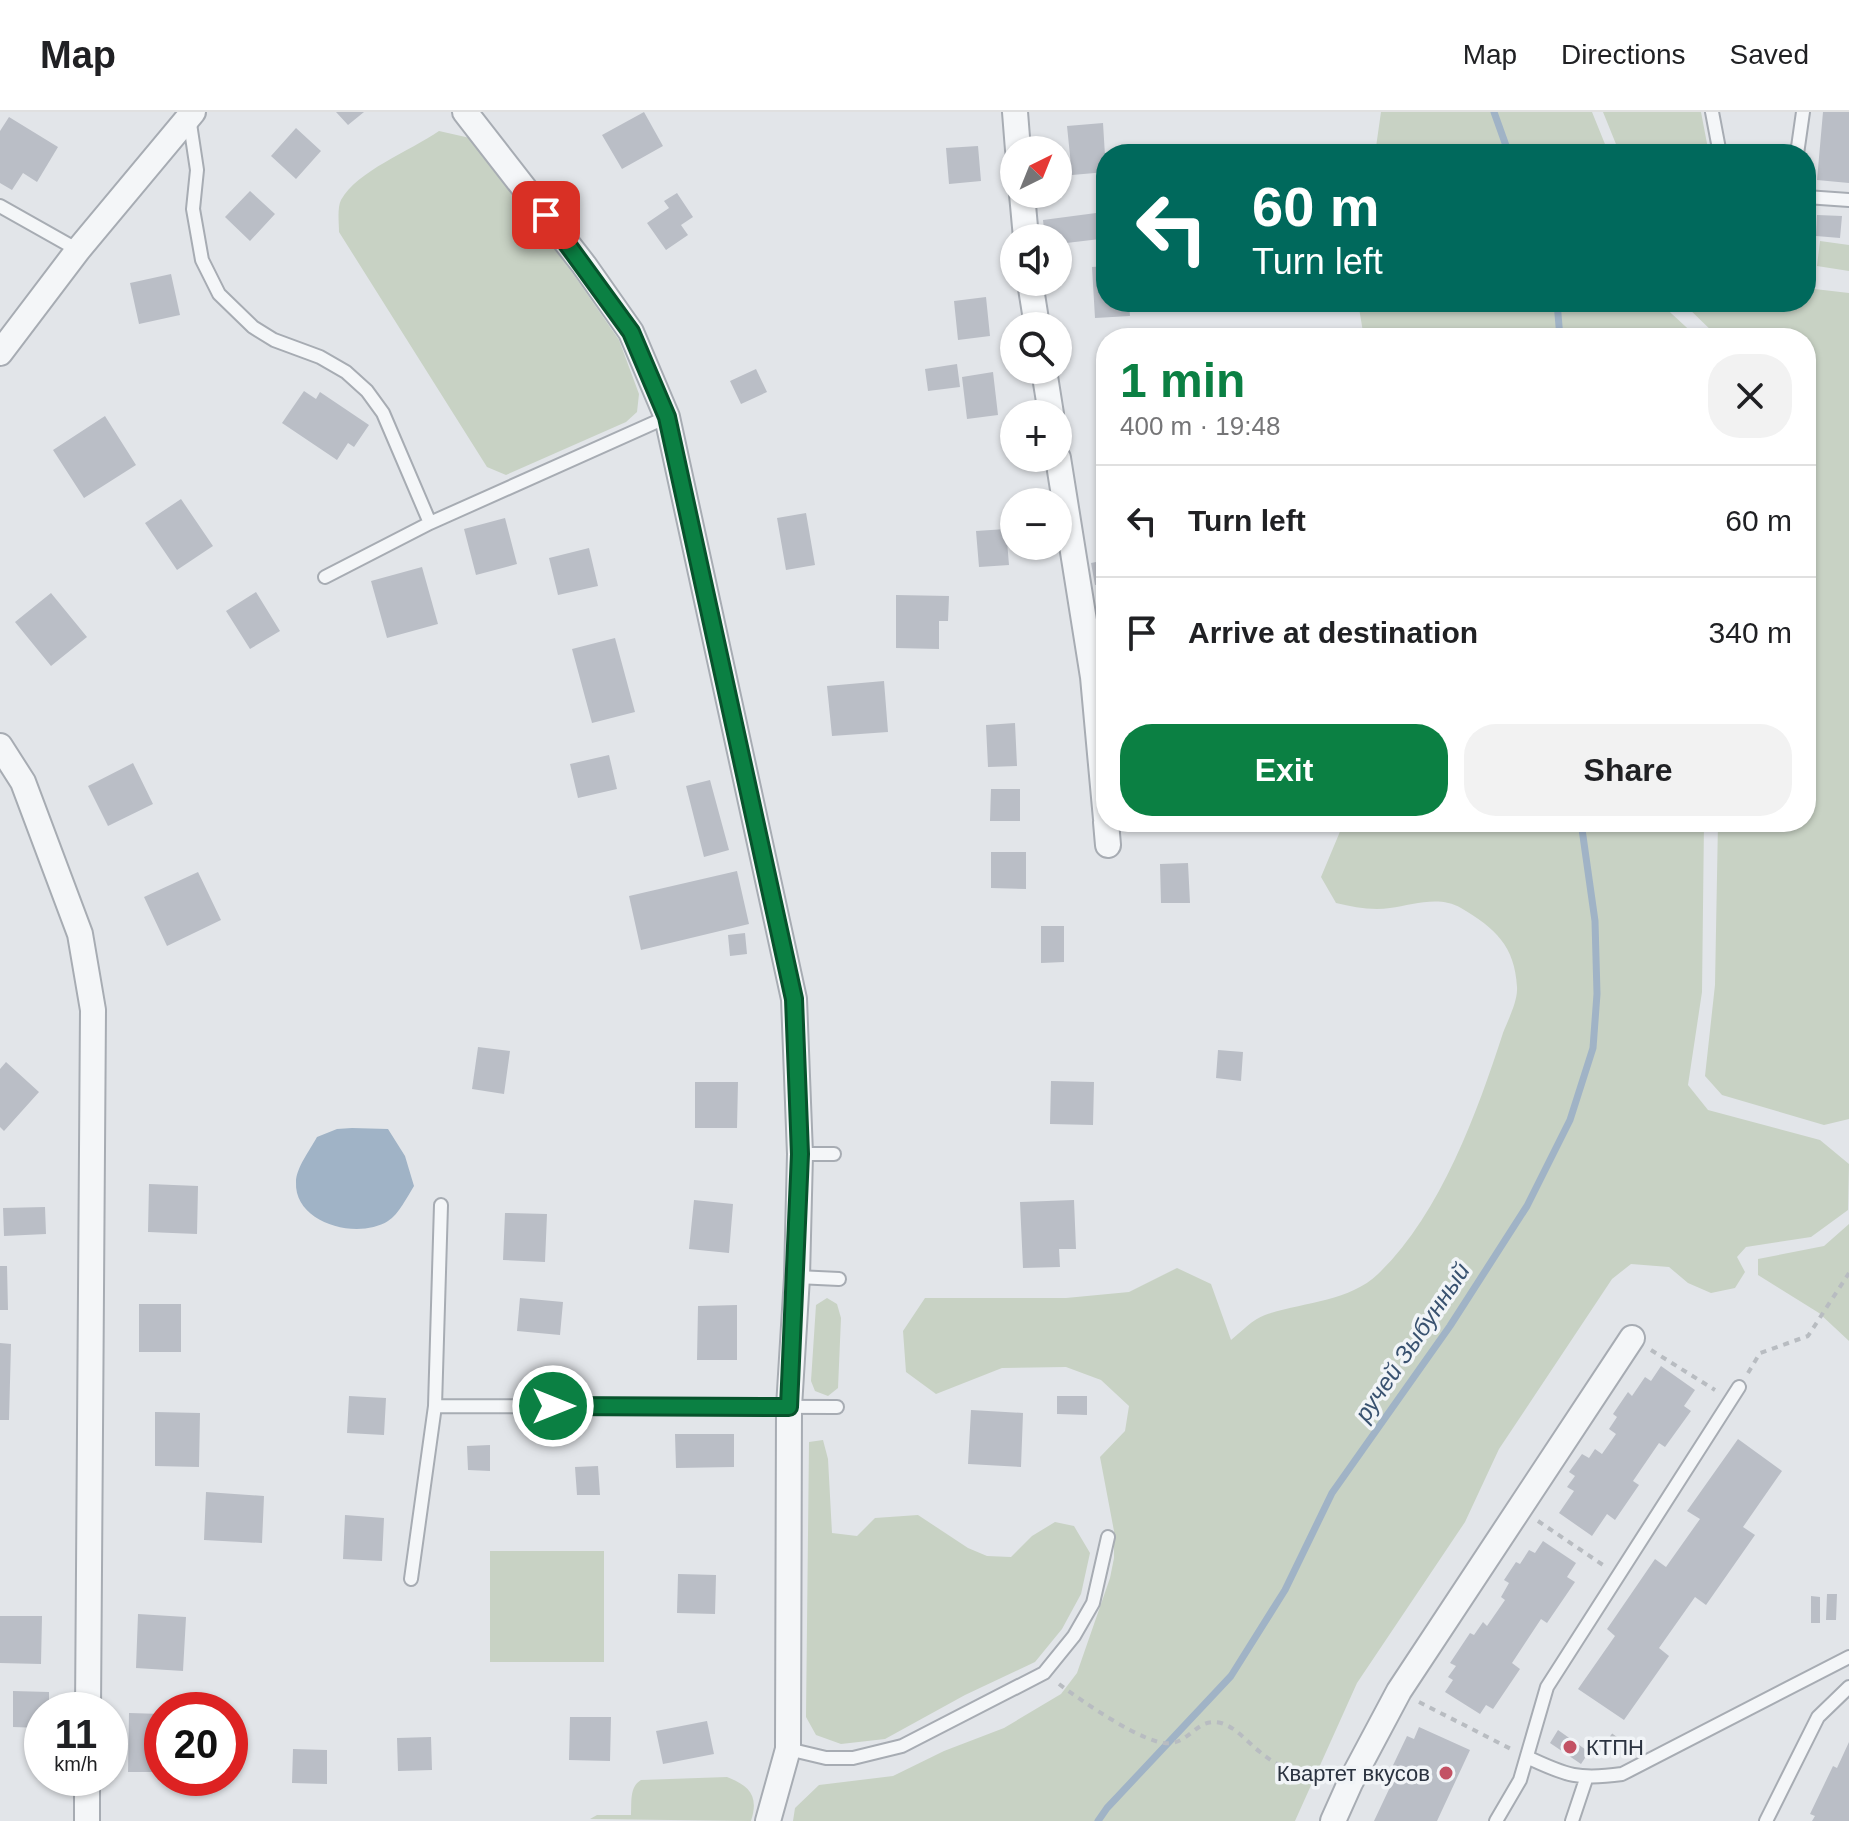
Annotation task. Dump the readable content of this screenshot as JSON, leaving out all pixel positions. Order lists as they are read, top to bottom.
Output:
{
  "water": ["ручей Зыбунный"],
  "places": ["КТПН", "Квартет вкусов"],
  "north": "top right",
  "page": {
    "header": "Map",
    "nav": ["Map", "Directions", "Saved"],
    "map_buttons": ["+", "−"],
    "turn": ["60 m", "Turn left"],
    "heading": ["1 min", "400 m · 19:48"],
    "list": [
      {
        "name": "Turn left",
        "value": "60 m"
      },
      {
        "name": "Arrive at destination",
        "value": "340 m"
      }
    ],
    "buttons": ["Exit", "Share"],
    "speed": "11 km/h",
    "limit": "20"
  }
}
